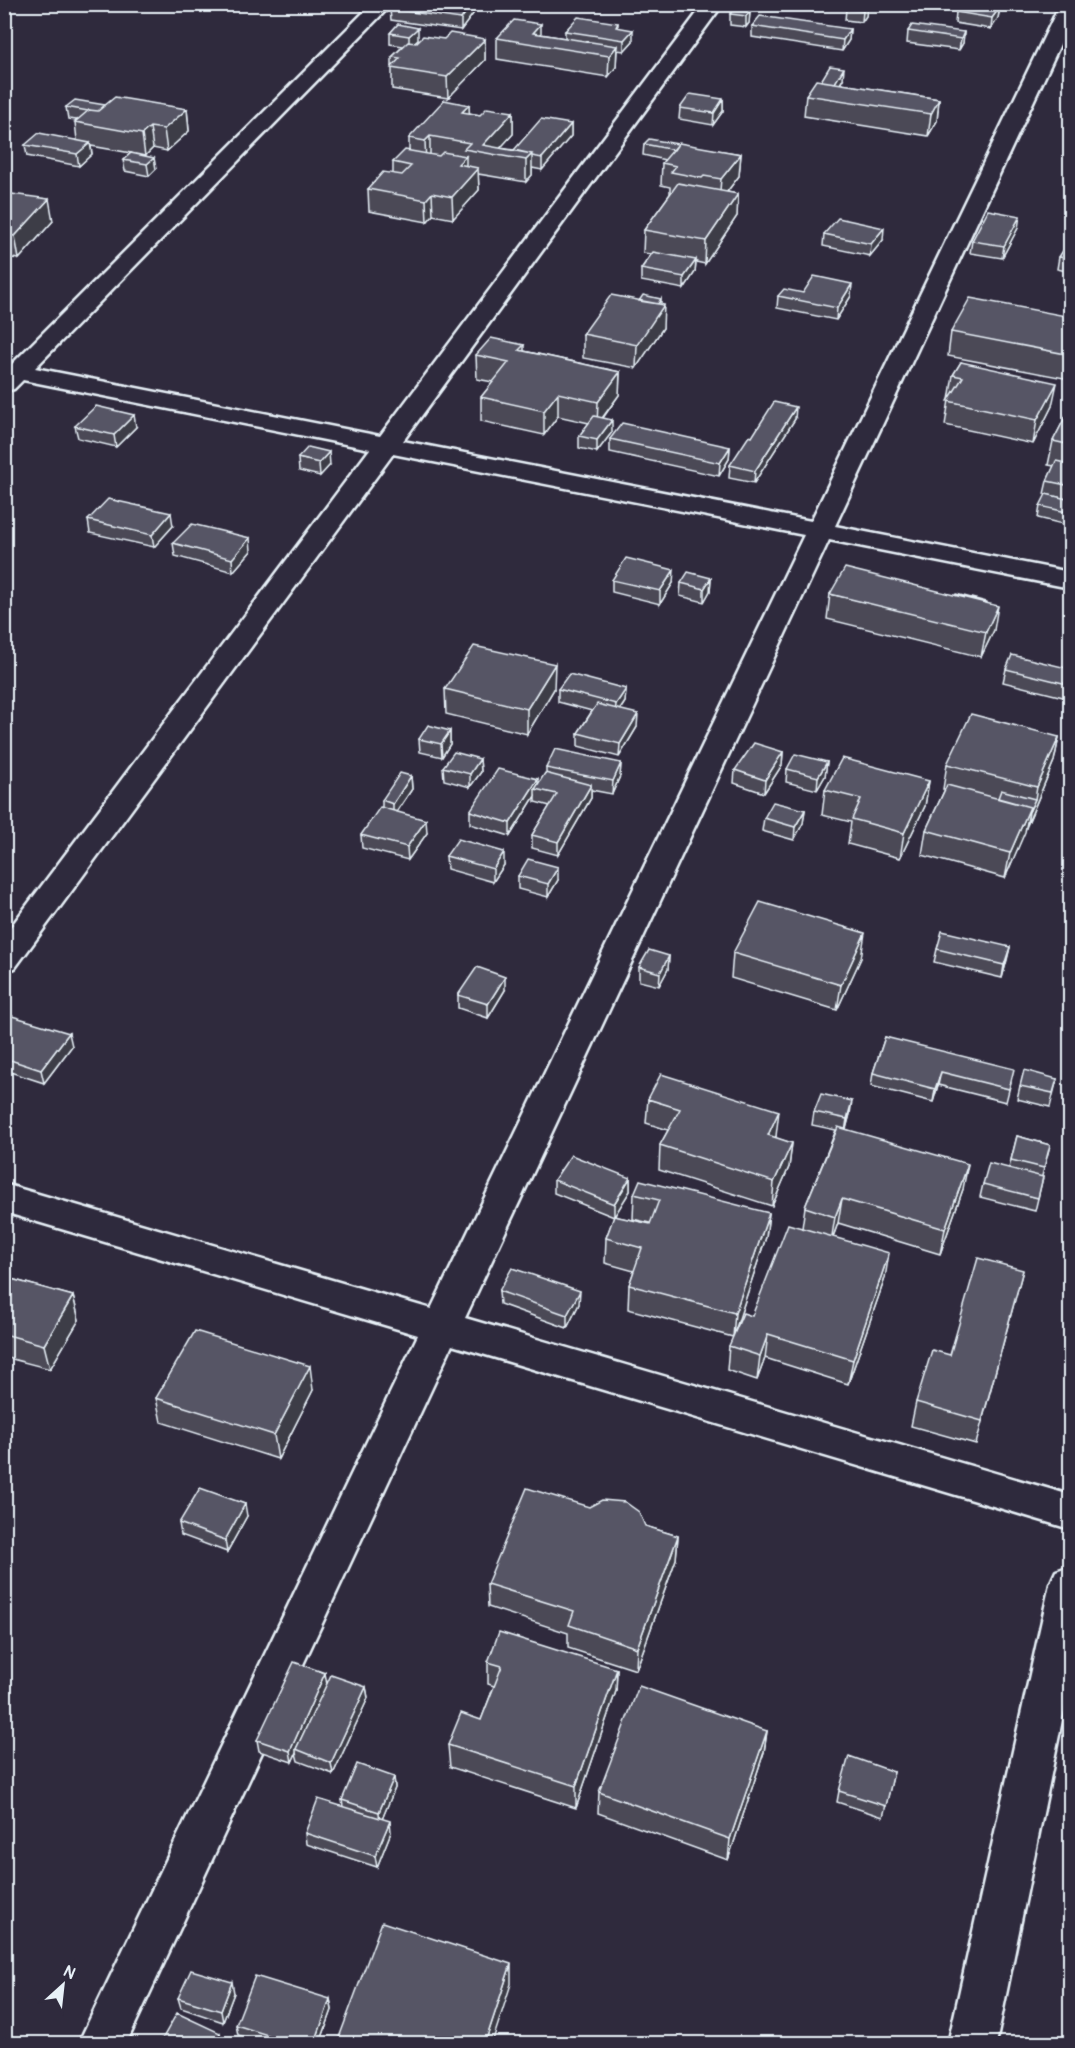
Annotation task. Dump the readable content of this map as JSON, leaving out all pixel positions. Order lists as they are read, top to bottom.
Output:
{
  "north": "top right"
}
